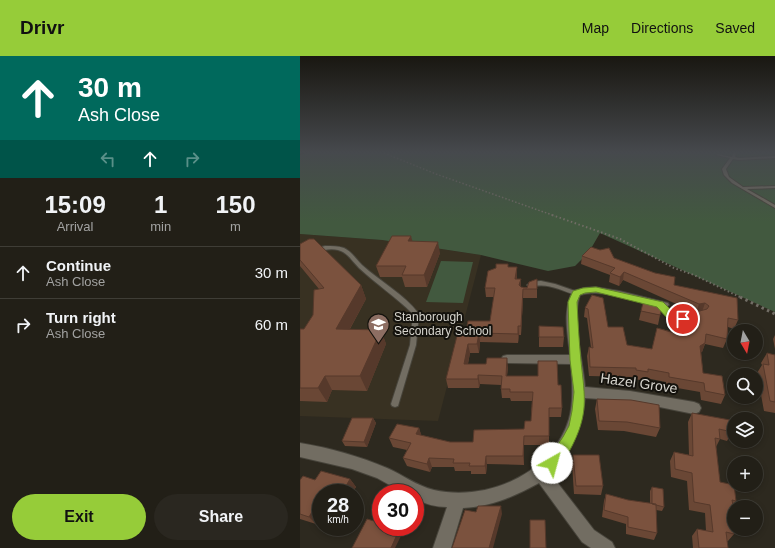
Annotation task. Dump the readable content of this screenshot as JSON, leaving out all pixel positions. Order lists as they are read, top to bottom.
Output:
{
  "streets": {
    "street": ["Hazel Grove"]
  },
  "places": {
    "school or university": ["Stanborough Secondary School"]
  },
  "north": "bottom",
  "page": {
    "header": "Drivr",
    "nav": ["Map", "Directions", "Saved"],
    "turn": ["30 m", "Ash Close"],
    "eta": [
      "15:09",
      "Arrival",
      "1",
      "min",
      "150",
      "m"
    ],
    "list": [
      {
        "name": "Continue",
        "note": "Ash Close",
        "value": "30 m"
      },
      {
        "name": "Turn right",
        "note": "Ash Close",
        "value": "60 m"
      }
    ],
    "map_buttons": ["+", "−"],
    "speed": "28 km/h",
    "limit": "30",
    "buttons": ["Exit", "Share"]
  }
}
